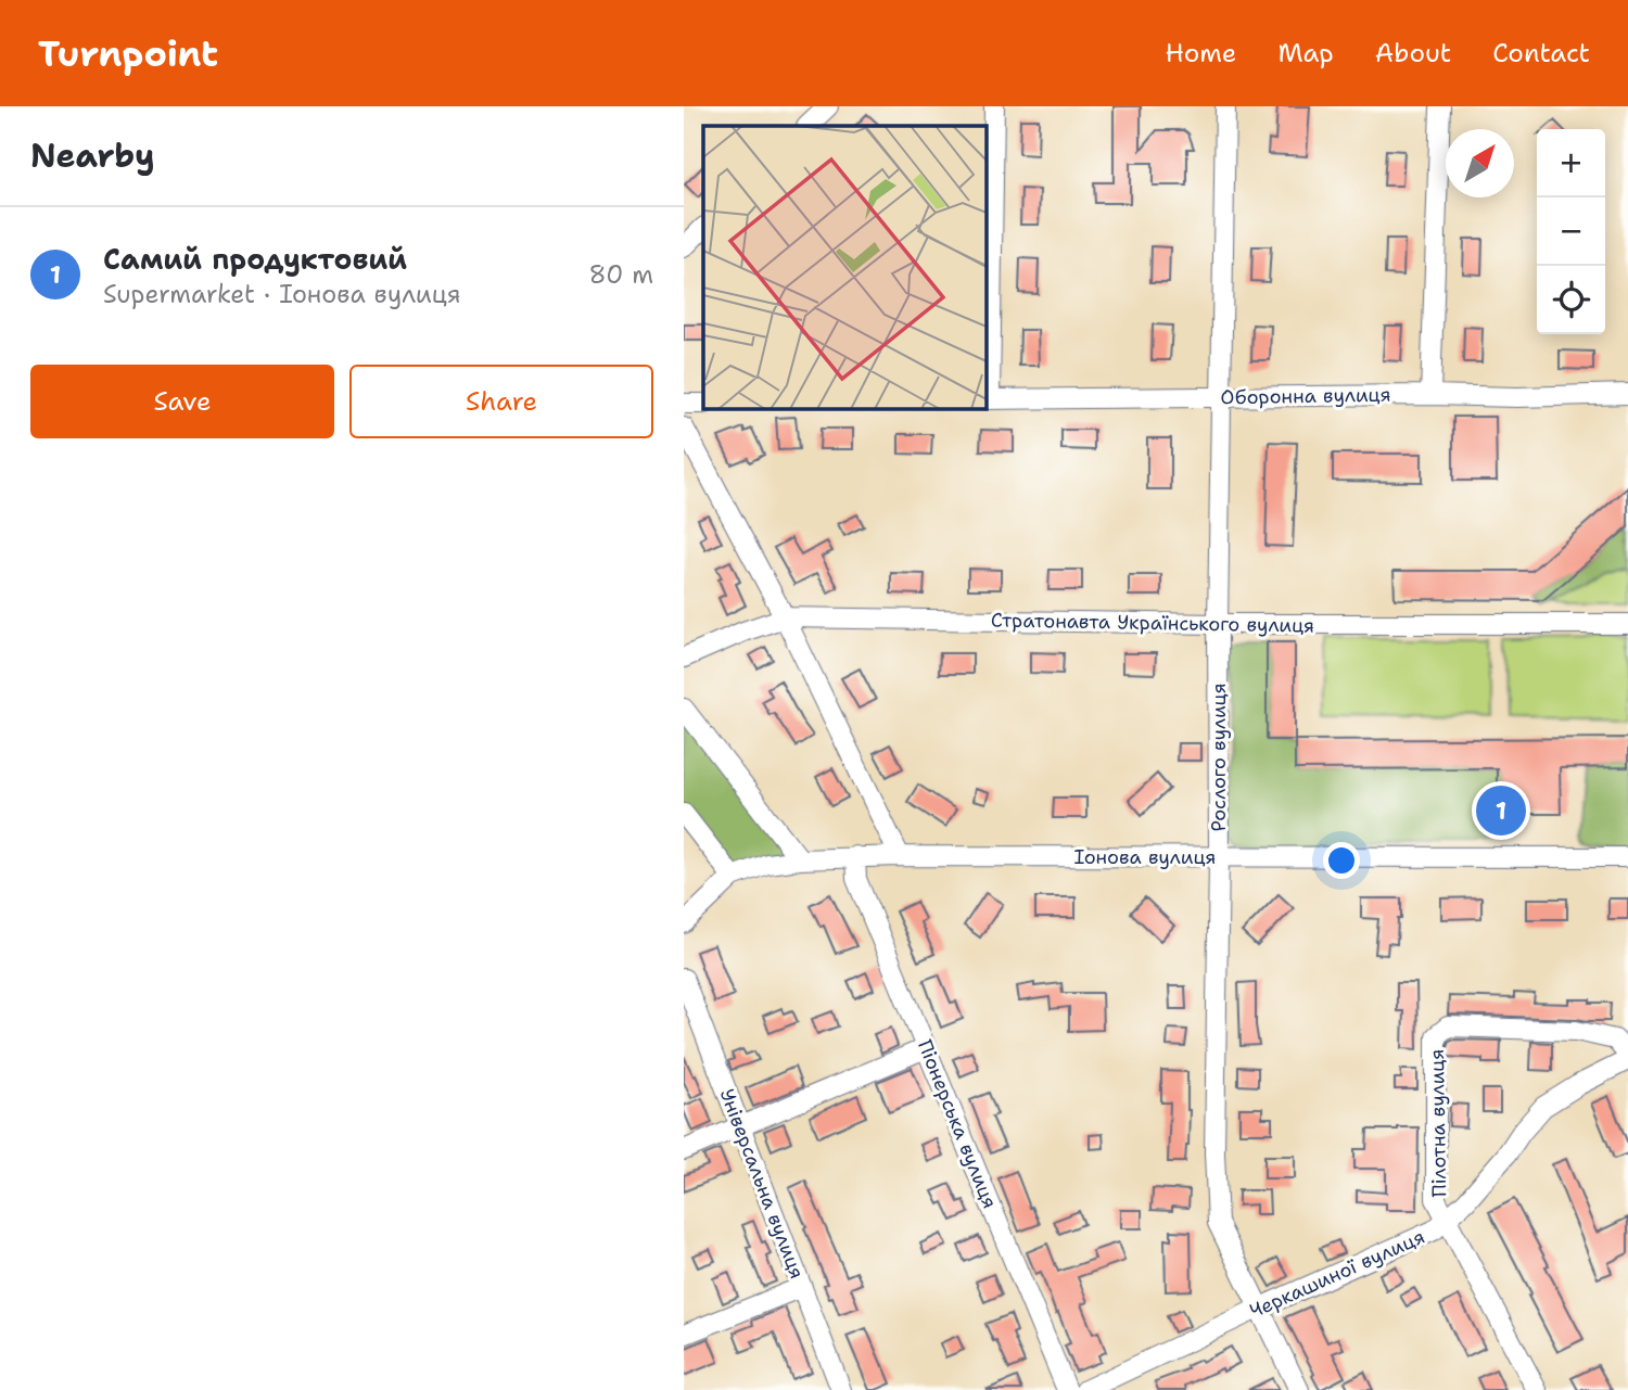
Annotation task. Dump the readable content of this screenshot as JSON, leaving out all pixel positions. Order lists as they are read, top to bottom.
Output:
{
  "streets": {
    "street": [
      "Оборонна вулиця",
      "Стратонавта Українського вулиця",
      "Рослого вулиця",
      "Іонова вулиця",
      "Пілотна вулиця",
      "Піонерська вулиця",
      "Універсальна вулиця",
      "Черкашиної вулиця"
    ]
  },
  "crossings": [
    ["Оборонна вулиця", "Рослого вулиця"],
    ["Стратонавта Українського вулиця", "Рослого вулиця"],
    ["Рослого вулиця", "Іонова вулиця"],
    ["Рослого вулиця", "Черкашиної вулиця"],
    ["Іонова вулиця", "Піонерська вулиця"],
    ["Пілотна вулиця", "Черкашиної вулиця"]
  ],
  "north": "top right",
  "page": {
    "header": "Turnpoint",
    "nav": [
      "Home",
      "Map",
      "About",
      "Contact"
    ],
    "heading": "Nearby",
    "map_buttons": ["+", "−"],
    "list": [
      {
        "mark": "1",
        "name": "Самий продуктовий",
        "note": "Supermarket · Іонова вулиця",
        "value": "80 m"
      }
    ],
    "buttons": ["Save", "Share"],
    "pins": "1"
  }
}
